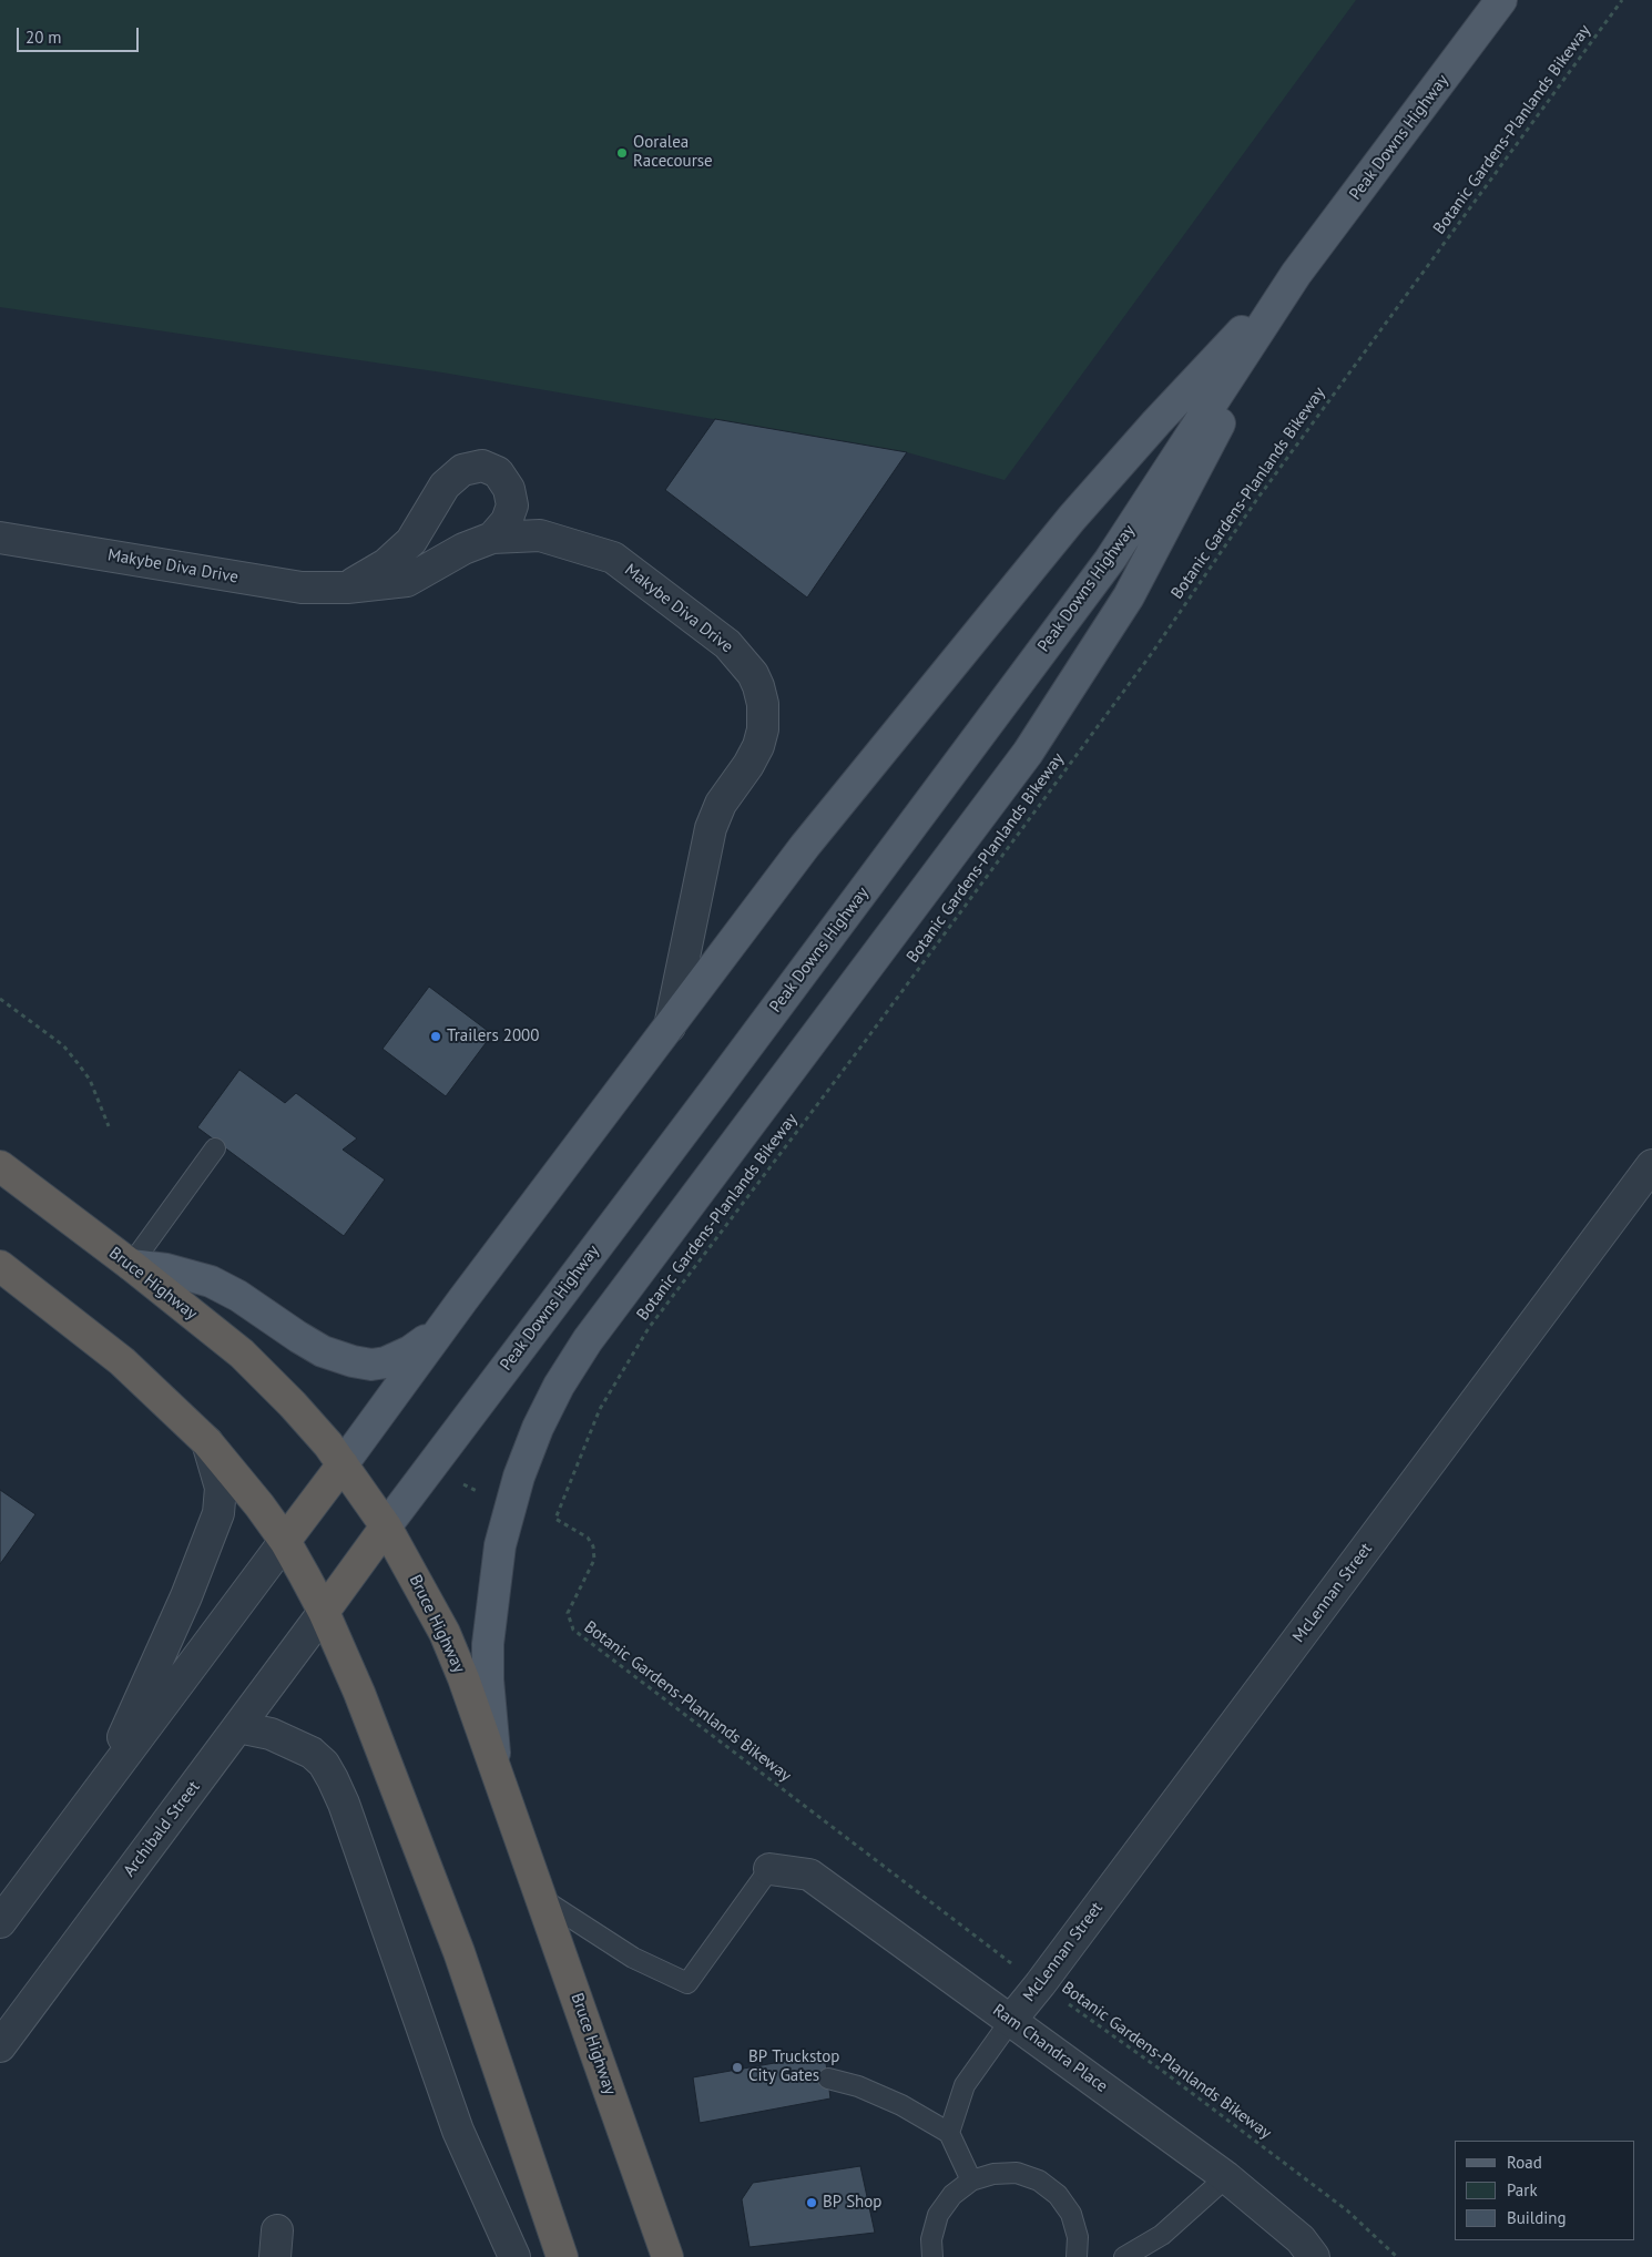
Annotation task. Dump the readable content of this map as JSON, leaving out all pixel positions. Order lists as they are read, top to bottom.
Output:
{
  "streets": {
    "highway": ["Peak Downs Highway", "Bruce Highway"],
    "street": [
      "Makybe Diva Drive",
      "McLennan Street",
      "Archibald Street",
      "Ram Chandra Place"
    ],
    "path": ["Botanic Gardens-Planlands Bikeway"]
  },
  "crossings": [
    ["Botanic Gardens-Planlands Bikeway", "McLennan Street"],
    ["Peak Downs Highway", "Makybe Diva Drive"],
    ["Peak Downs Highway", "Bruce Highway"],
    ["Peak Downs Highway", "Archibald Street"],
    ["McLennan Street", "Ram Chandra Place"]
  ],
  "places": [
    "Ooralea Racecourse",
    "Trailers 2000",
    "BP Truckstop City Gates",
    "BP Shop"
  ],
  "legend": ["Road", "Park", "Building"],
  "scale_bar": "20 m"
}
